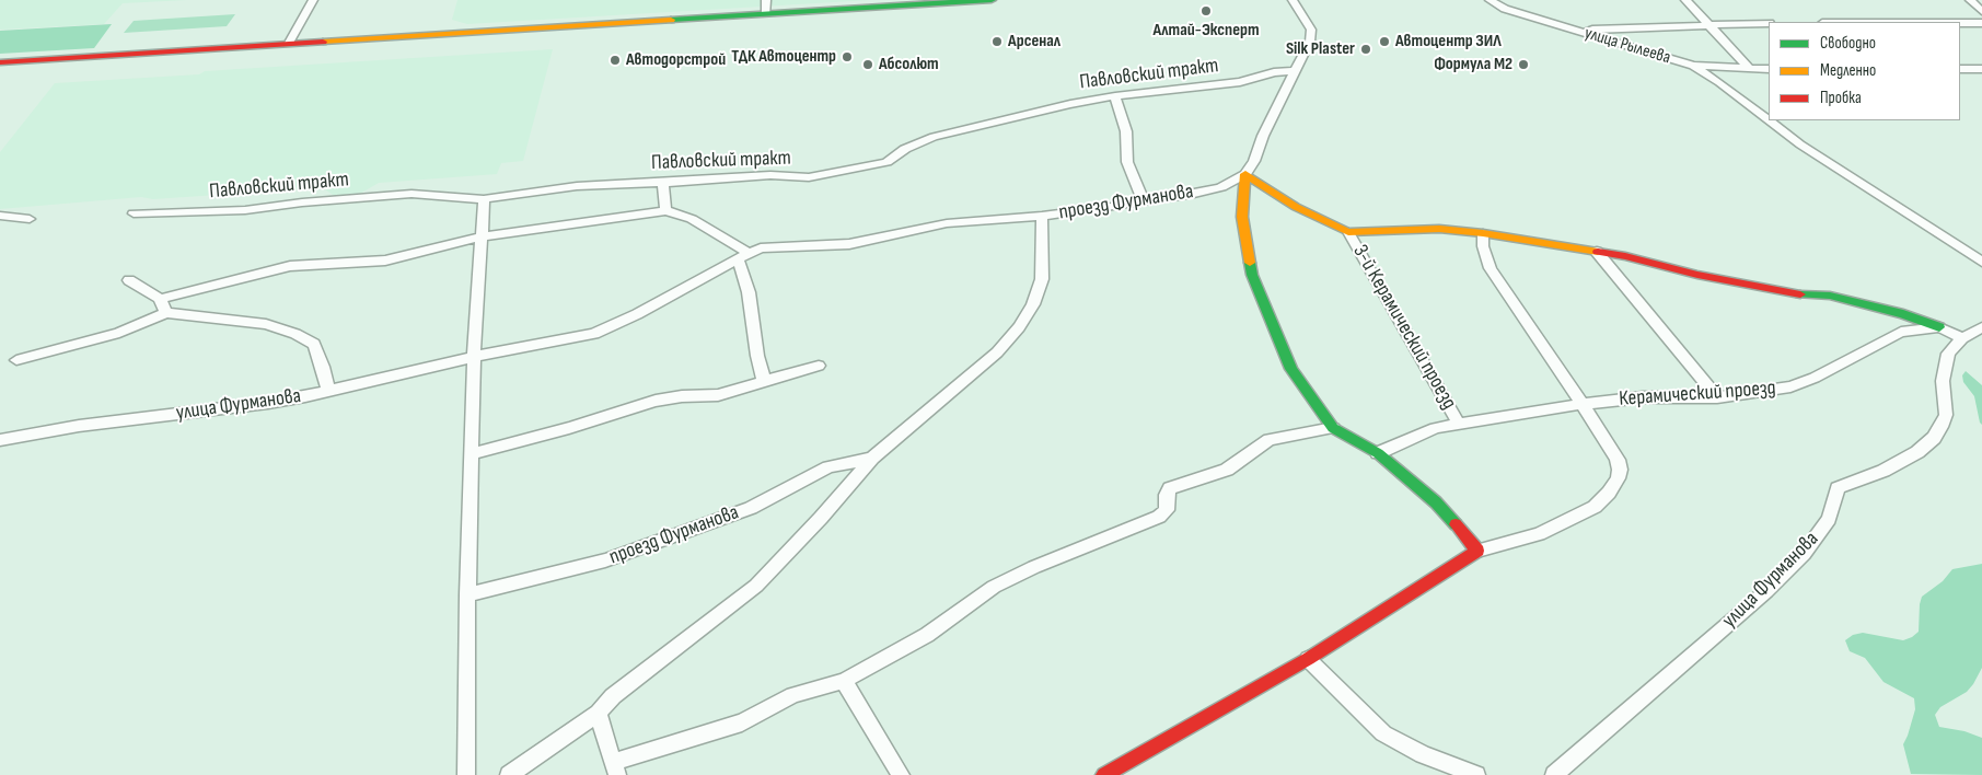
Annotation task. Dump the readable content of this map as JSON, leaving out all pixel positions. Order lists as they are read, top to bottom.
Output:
{
  "streets": {
    "street": [
      "улица Рылеева",
      "Павловский тракт",
      "проезд Фурманова",
      "3-й Керамический проезд",
      "Керамический проезд",
      "улица Фурманова"
    ]
  },
  "crossings": [
    ["проезд Фурманова", "улица Фурманова"],
    ["3-й Керамический проезд", "Керамический проезд"],
    ["Керамический проезд", "улица Фурманова"]
  ],
  "places": [
    "Алтай-Эксперт",
    "Арсенал",
    "Автоцентр ЗИЛ",
    "Silk Plaster",
    "ТДК Автоцентр",
    "Автодорстрой",
    "Абсолют",
    "Формула М2"
  ],
  "legend": ["Свободно", "Медленно", "Пробка"]
}
